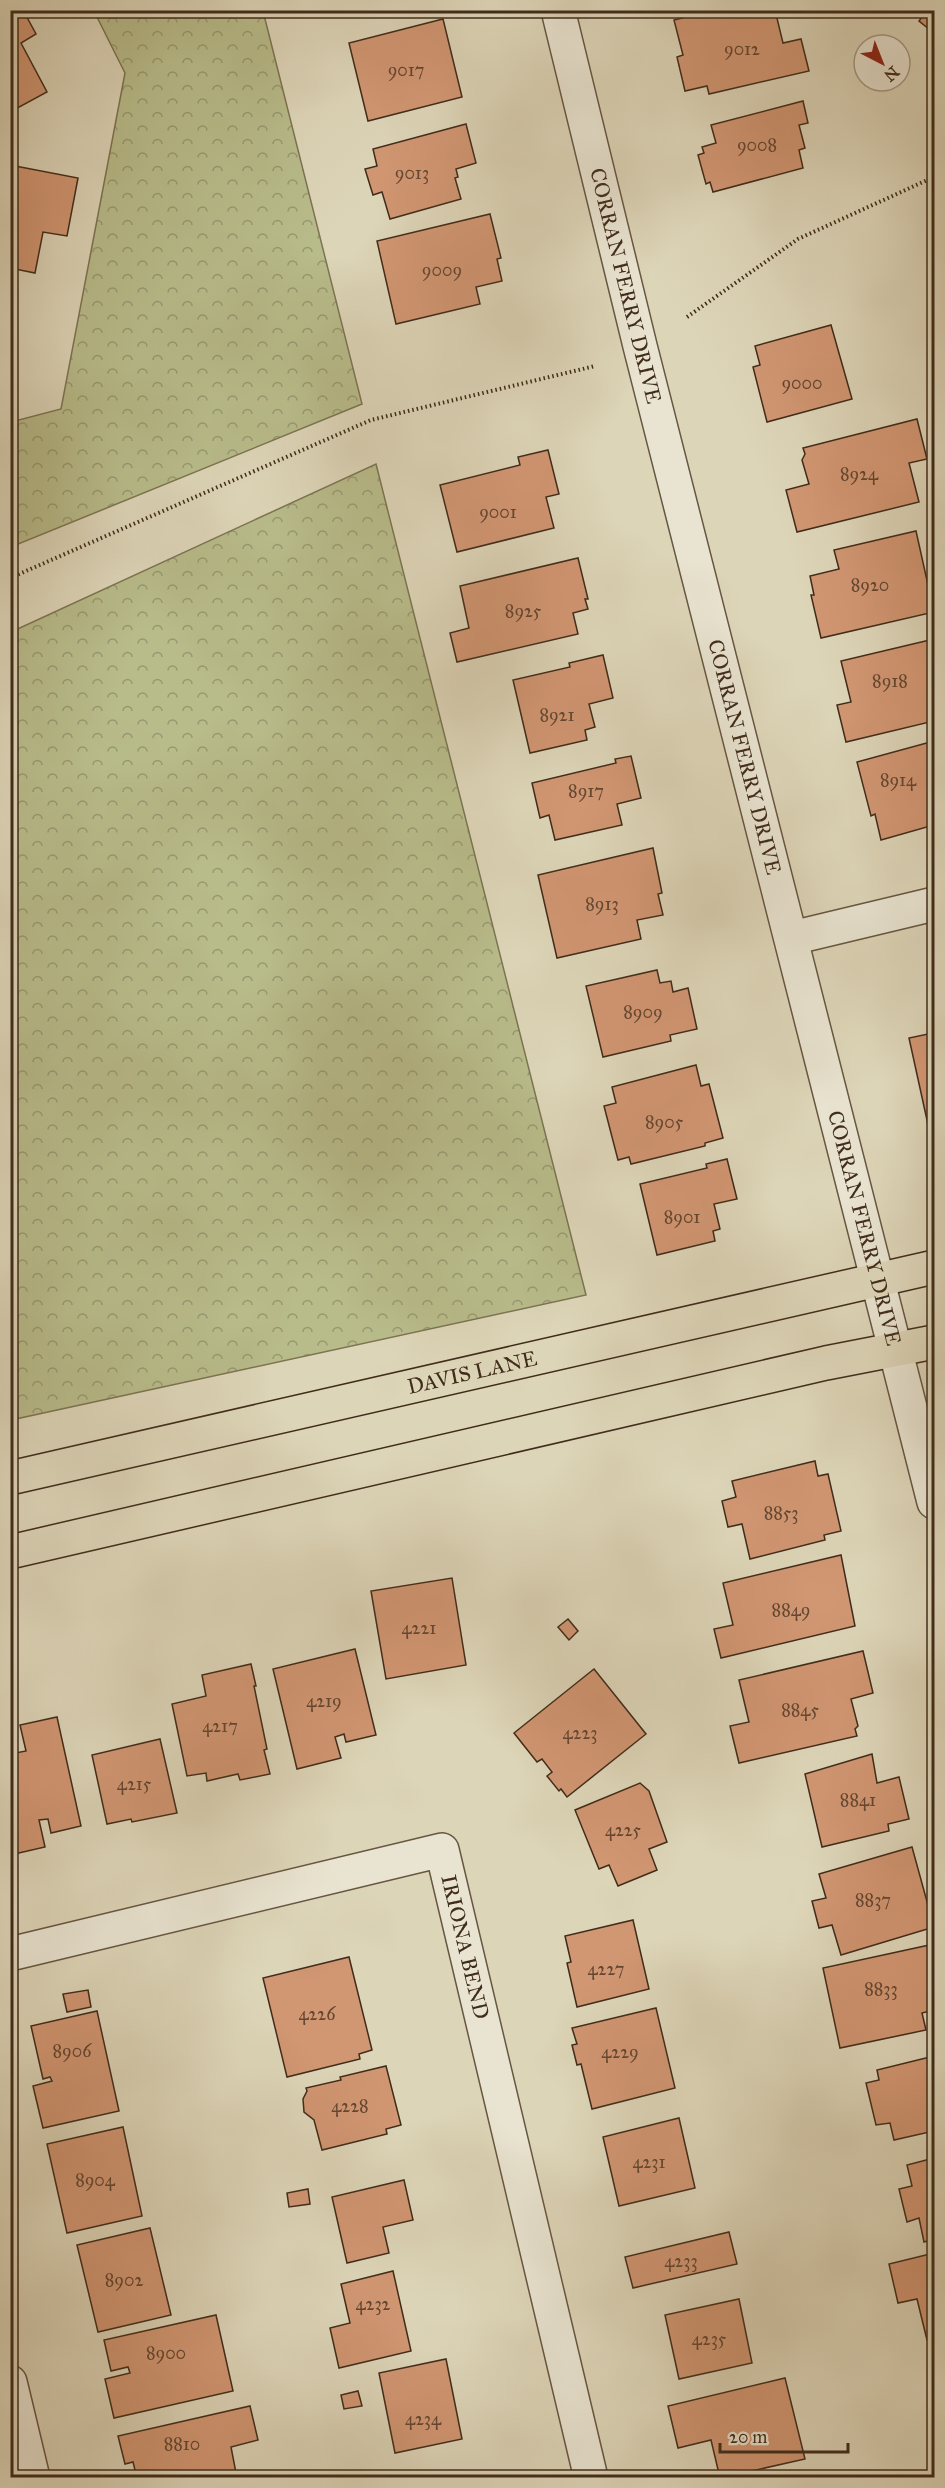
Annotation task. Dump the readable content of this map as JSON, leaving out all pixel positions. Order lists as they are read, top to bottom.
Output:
{
  "streets": {
    "main road": ["DAVIS LANE"],
    "street": ["CORRAN FERRY DRIVE", "IRIONA BEND"]
  },
  "crossings": [
    ["CORRAN FERRY DRIVE", "DAVIS LANE"]
  ],
  "house_numbers": [
    "9012",
    "9017",
    "9008",
    "9013",
    "9009",
    "9000",
    "8924",
    "9001",
    "8920",
    "8925",
    "8918",
    "8921",
    "8914",
    "8917",
    "8913",
    "8909",
    "8905",
    "8901",
    "8853",
    "8849",
    "4221",
    "4219",
    "8845",
    "4217",
    "4223",
    "4215",
    "8841",
    "4225",
    "8837",
    "4227",
    "8833",
    "4226",
    "8906",
    "4229",
    "4228",
    "4231",
    "8904",
    "4233",
    "8902",
    "4232",
    "4235",
    "8900",
    "4234",
    "8810"
  ],
  "scale_bar": "20 m",
  "north": "bottom right"
}
